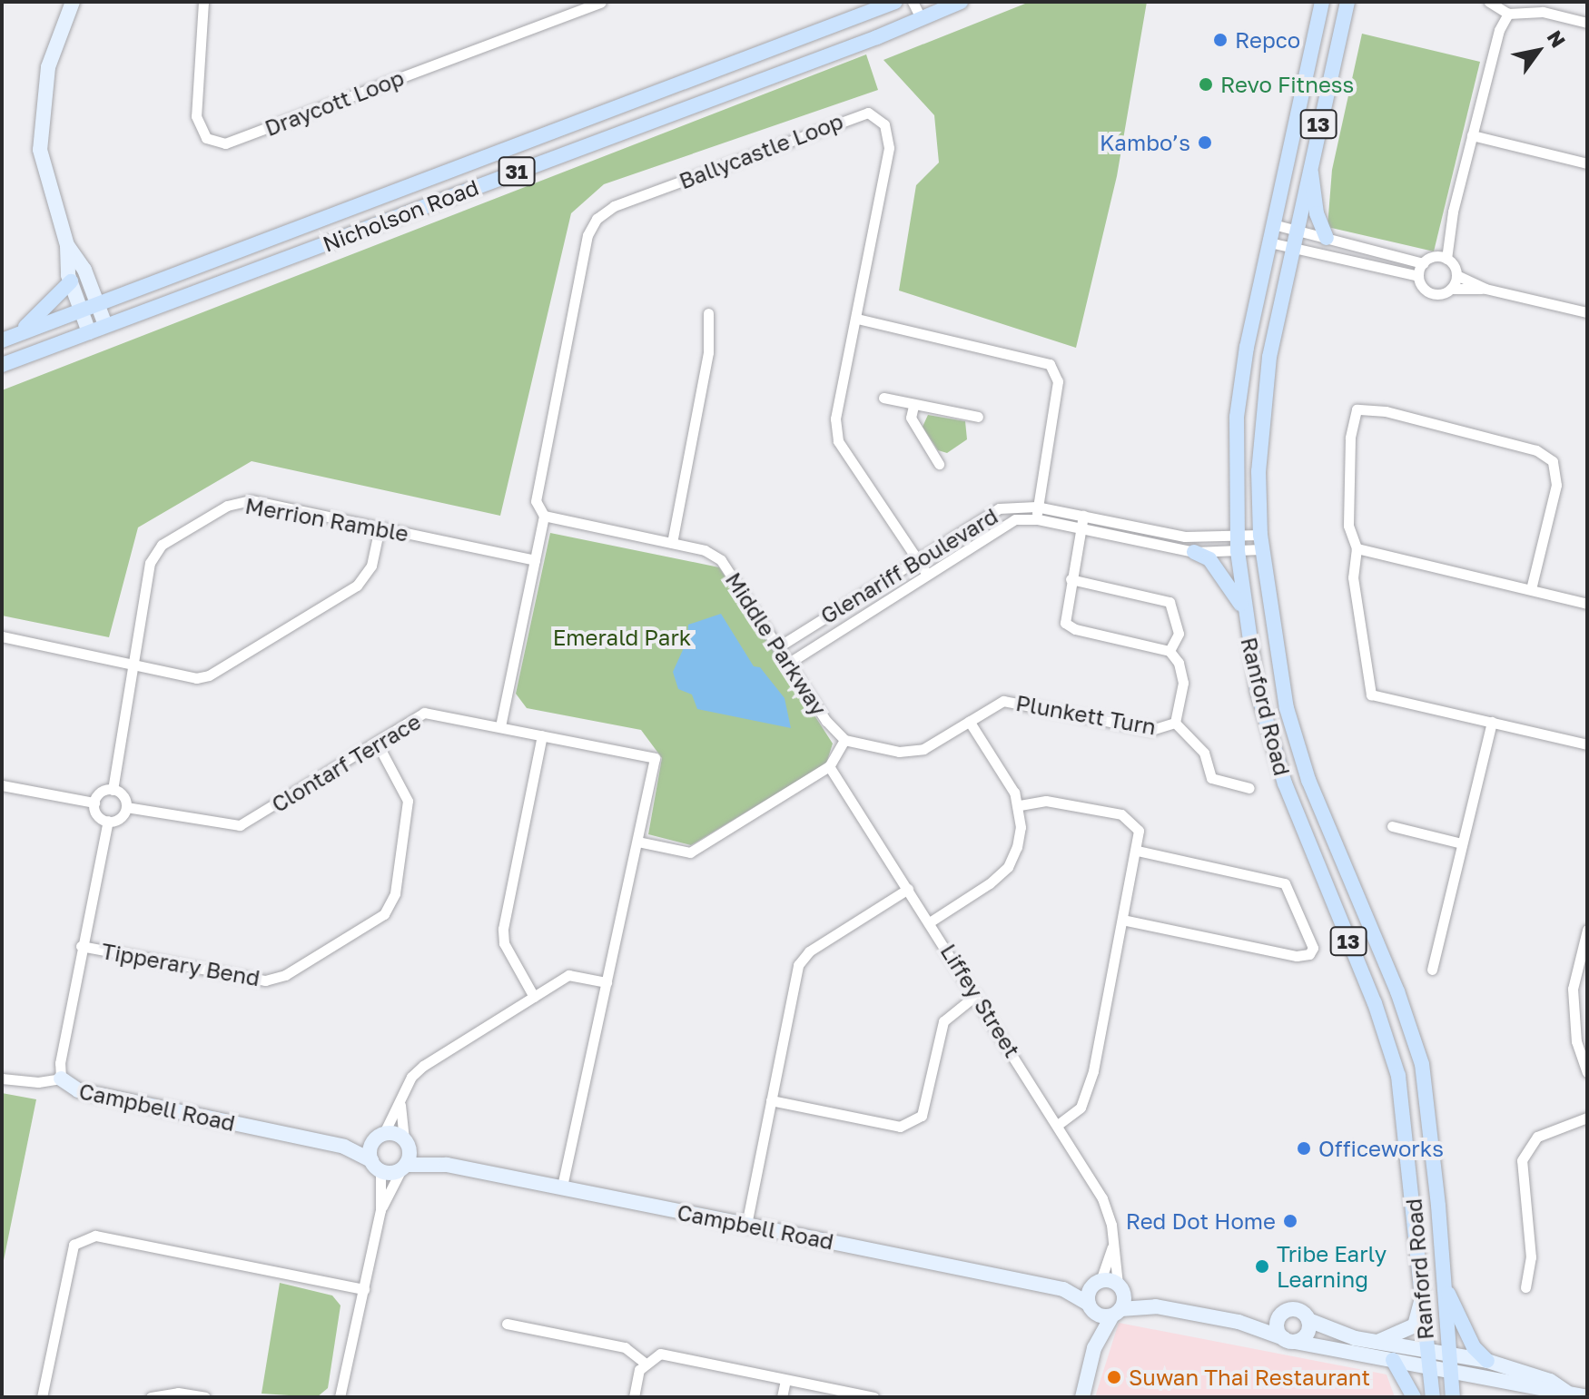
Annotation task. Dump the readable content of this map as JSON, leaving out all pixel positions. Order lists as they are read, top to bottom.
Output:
{
  "streets": {
    "main road": [
      "13",
      "31",
      "Nicholson Road",
      "Ranford Road"
    ],
    "street": [
      "Draycott Loop",
      "Ballycastle Loop",
      "Merrion Ramble",
      "Glenariff Boulevard",
      "Middle Parkway",
      "Plunkett Turn",
      "Clontarf Terrace",
      "Tipperary Bend",
      "Liffey Street",
      "Campbell Road"
    ]
  },
  "crossings": [
    ["Ballycastle Loop", "Glenariff Boulevard"],
    ["Ballycastle Loop", "Middle Parkway"],
    ["Merrion Ramble", "Clontarf Terrace"],
    ["Merrion Ramble", "Campbell Road"],
    ["Glenariff Boulevard", "Middle Parkway"],
    ["Glenariff Boulevard", "Ranford Road"],
    ["Middle Parkway", "Plunkett Turn"],
    ["Ranford Road", "Campbell Road"],
    ["Clontarf Terrace", "Tipperary Bend"],
    ["Clontarf Terrace", "Campbell Road"],
    ["Tipperary Bend", "Campbell Road"],
    ["Liffey Street", "Campbell Road"]
  ],
  "parks": ["Emerald Park"],
  "places": [
    "Repco",
    "Revo Fitness",
    "Kambo’s",
    "Officeworks",
    "Red Dot Home",
    "Tribe Early Learning",
    "Suwan Thai Restaurant"
  ],
  "north": "top right"
}
